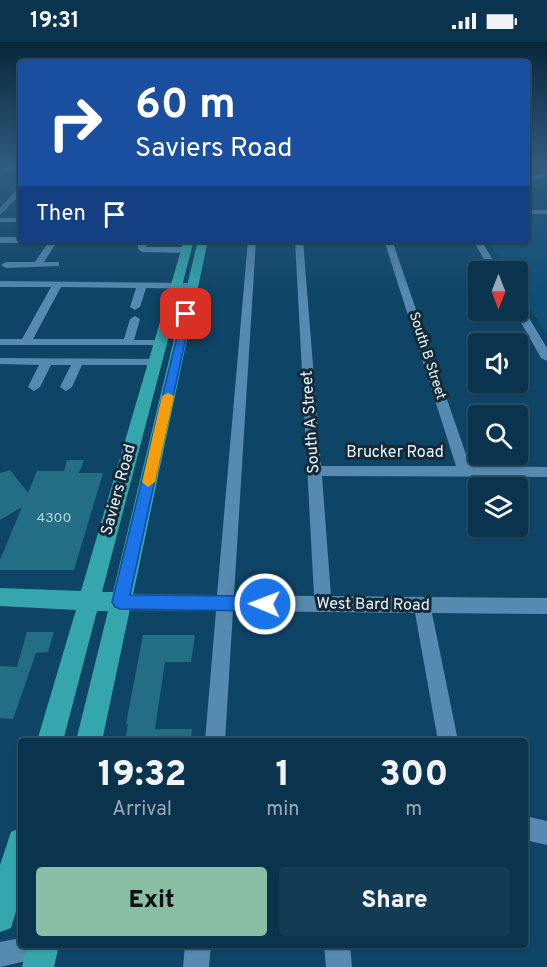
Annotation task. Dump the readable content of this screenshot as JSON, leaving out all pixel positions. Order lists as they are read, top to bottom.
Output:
{
  "streets": {
    "main road": ["Saviers Road", "West Bard Road"],
    "street": ["South B Street", "South A Street", "Brucker Road"]
  },
  "crossings": [
    ["South B Street", "Brucker Road"],
    ["South A Street", "Brucker Road"],
    ["South A Street", "West Bard Road"],
    ["Saviers Road", "West Bard Road"]
  ],
  "house_numbers": ["4300"],
  "north": "bottom",
  "page": {
    "status": "19:31",
    "turn": ["60 m", "Saviers Road"],
    "then": "Then",
    "eta": [
      "19:32",
      "Arrival",
      "1",
      "min",
      "300",
      "m"
    ],
    "buttons": ["Exit", "Share"]
  }
}
